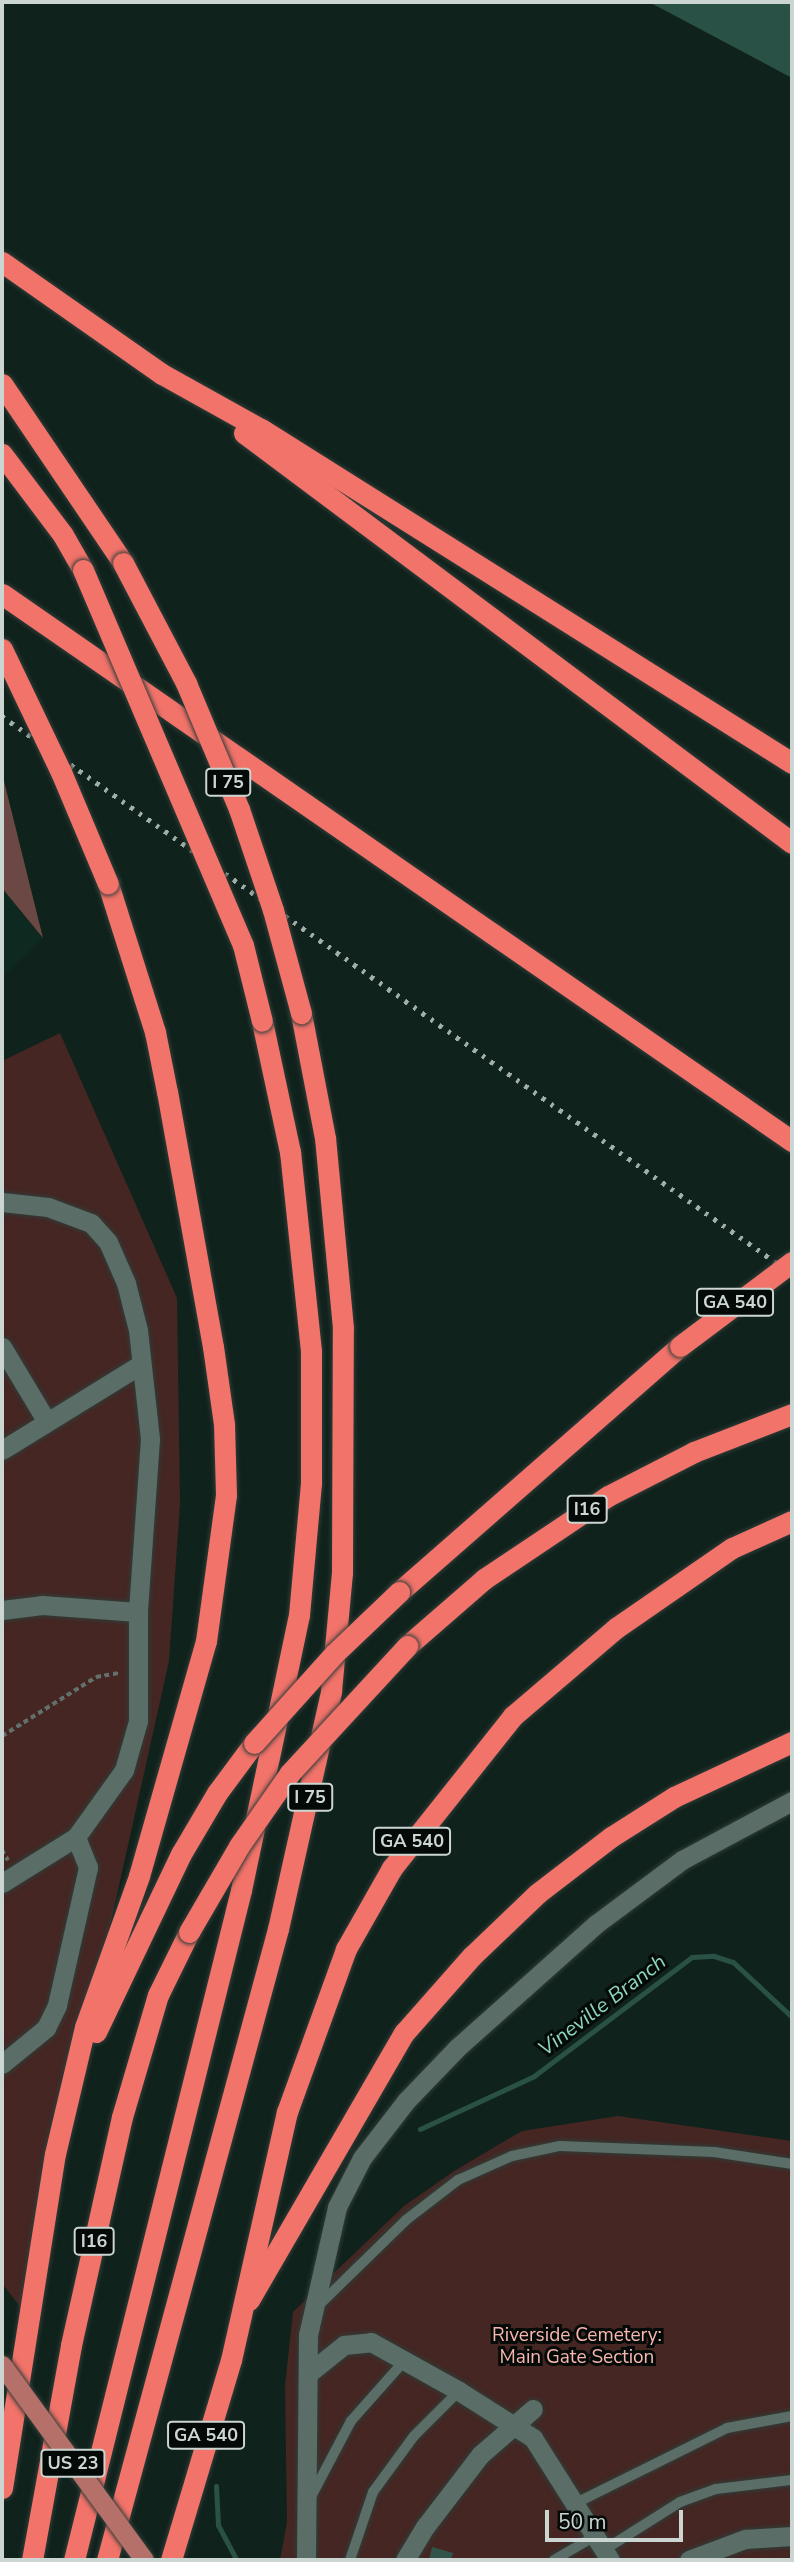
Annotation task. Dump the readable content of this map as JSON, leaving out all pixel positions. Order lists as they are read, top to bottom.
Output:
{
  "streets": {
    "highway": ["I 75", "GA 540", "I16"],
    "main road": ["US 23"]
  },
  "water": ["Vineville Branch"],
  "parks": ["Riverside Cemetery: Main Gate Section"],
  "scale_bar": "50 m"
}
